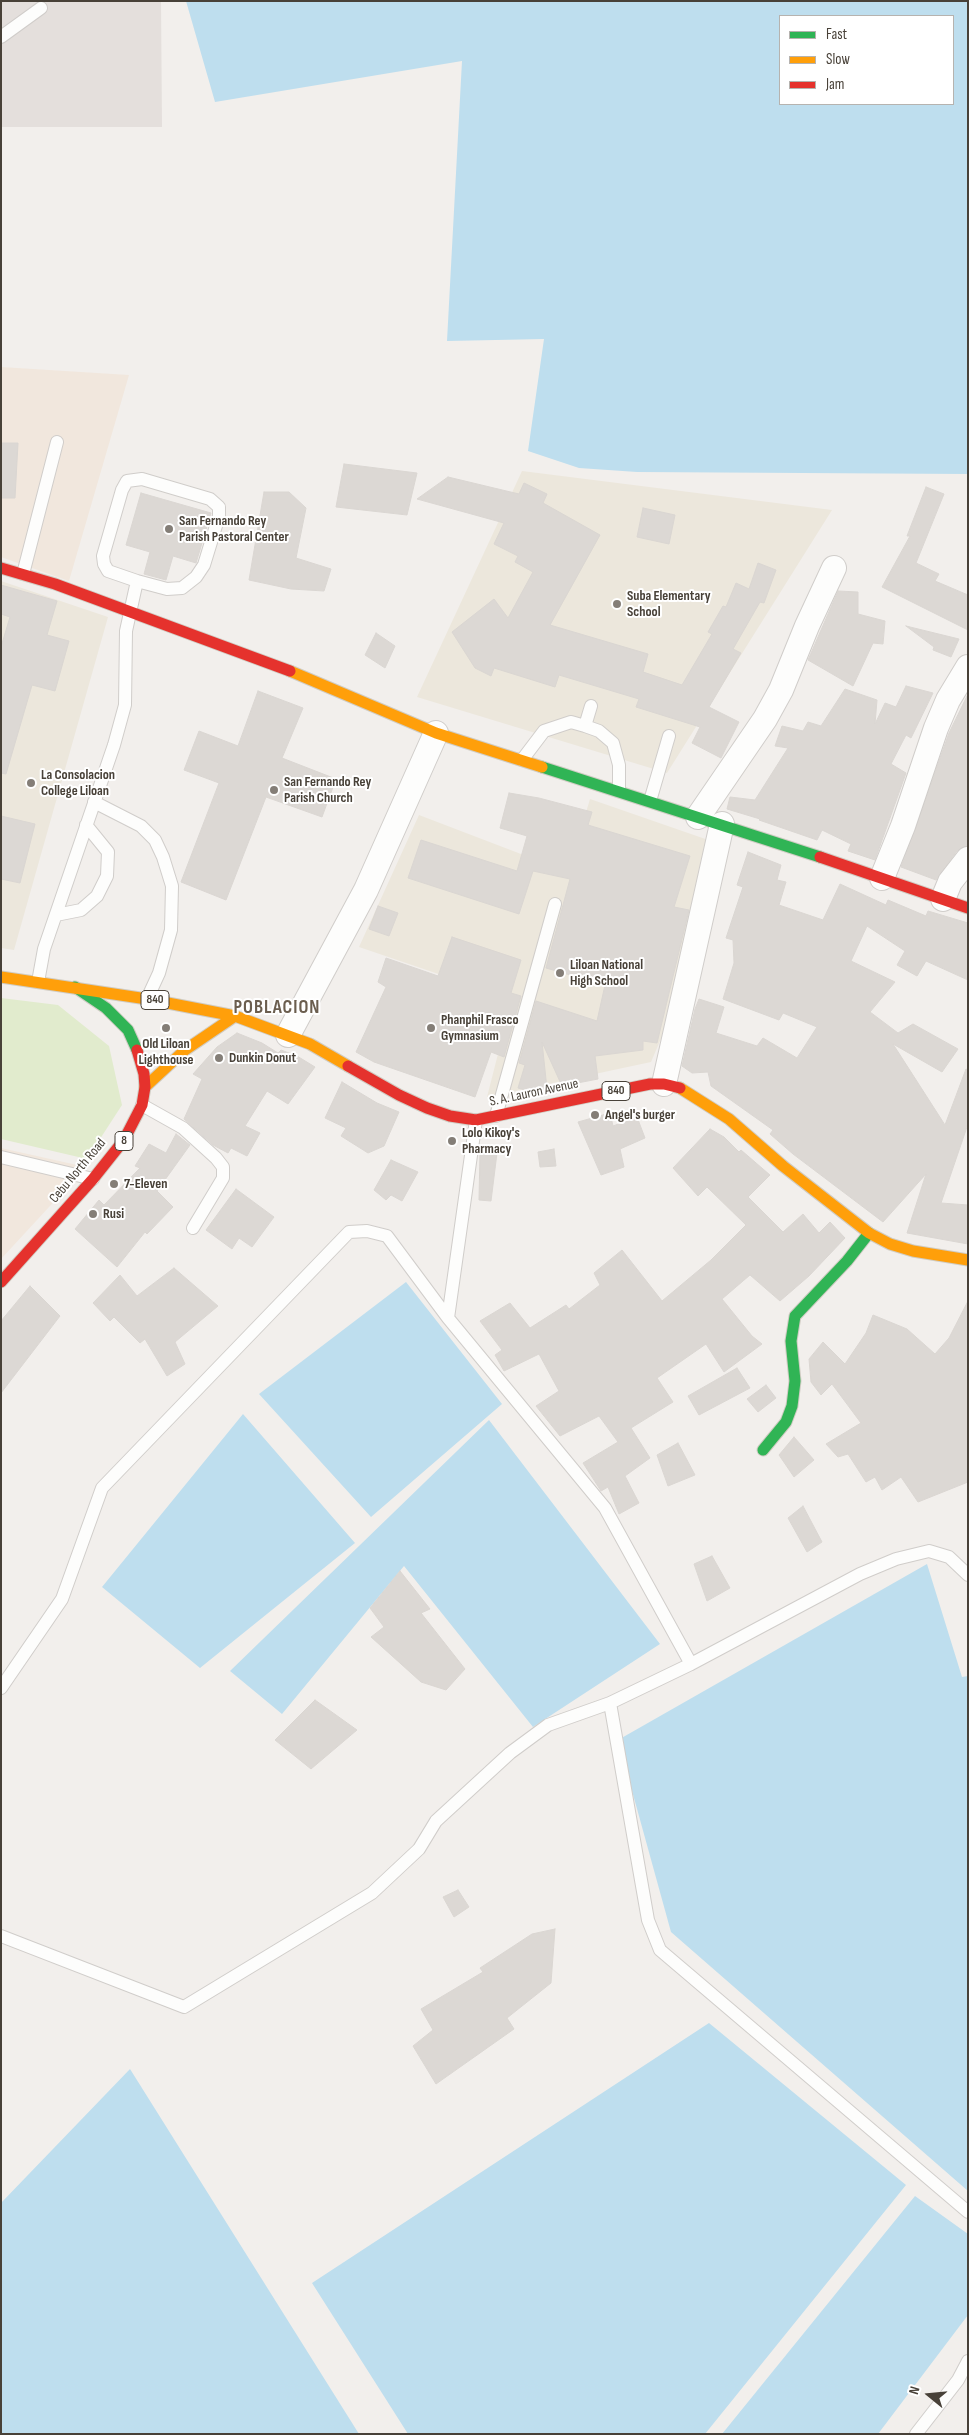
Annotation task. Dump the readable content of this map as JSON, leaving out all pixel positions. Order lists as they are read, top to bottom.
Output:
{
  "streets": {
    "main road": [
      "840",
      "S. A. Lauron Avenue",
      "8",
      "Cebu North Road"
    ]
  },
  "crossings": [
    ["S. A. Lauron Avenue", "Cebu North Road"]
  ],
  "districts": ["POBLACION"],
  "places": [
    "San Fernando Rey Parish Pastoral Center",
    "Suba Elementary School",
    "La Consolacion College Liloan",
    "San Fernando Rey Parish Church",
    "Liloan National High School",
    "Old Liloan Lighthouse",
    "Phanphil Frasco Gymnasium",
    "Dunkin Donut",
    "Angel's burger",
    "Lolo Kikoy's Pharmacy",
    "7-Eleven",
    "Rusi"
  ],
  "legend": ["Fast", "Slow", "Jam"],
  "north": "left"
}
